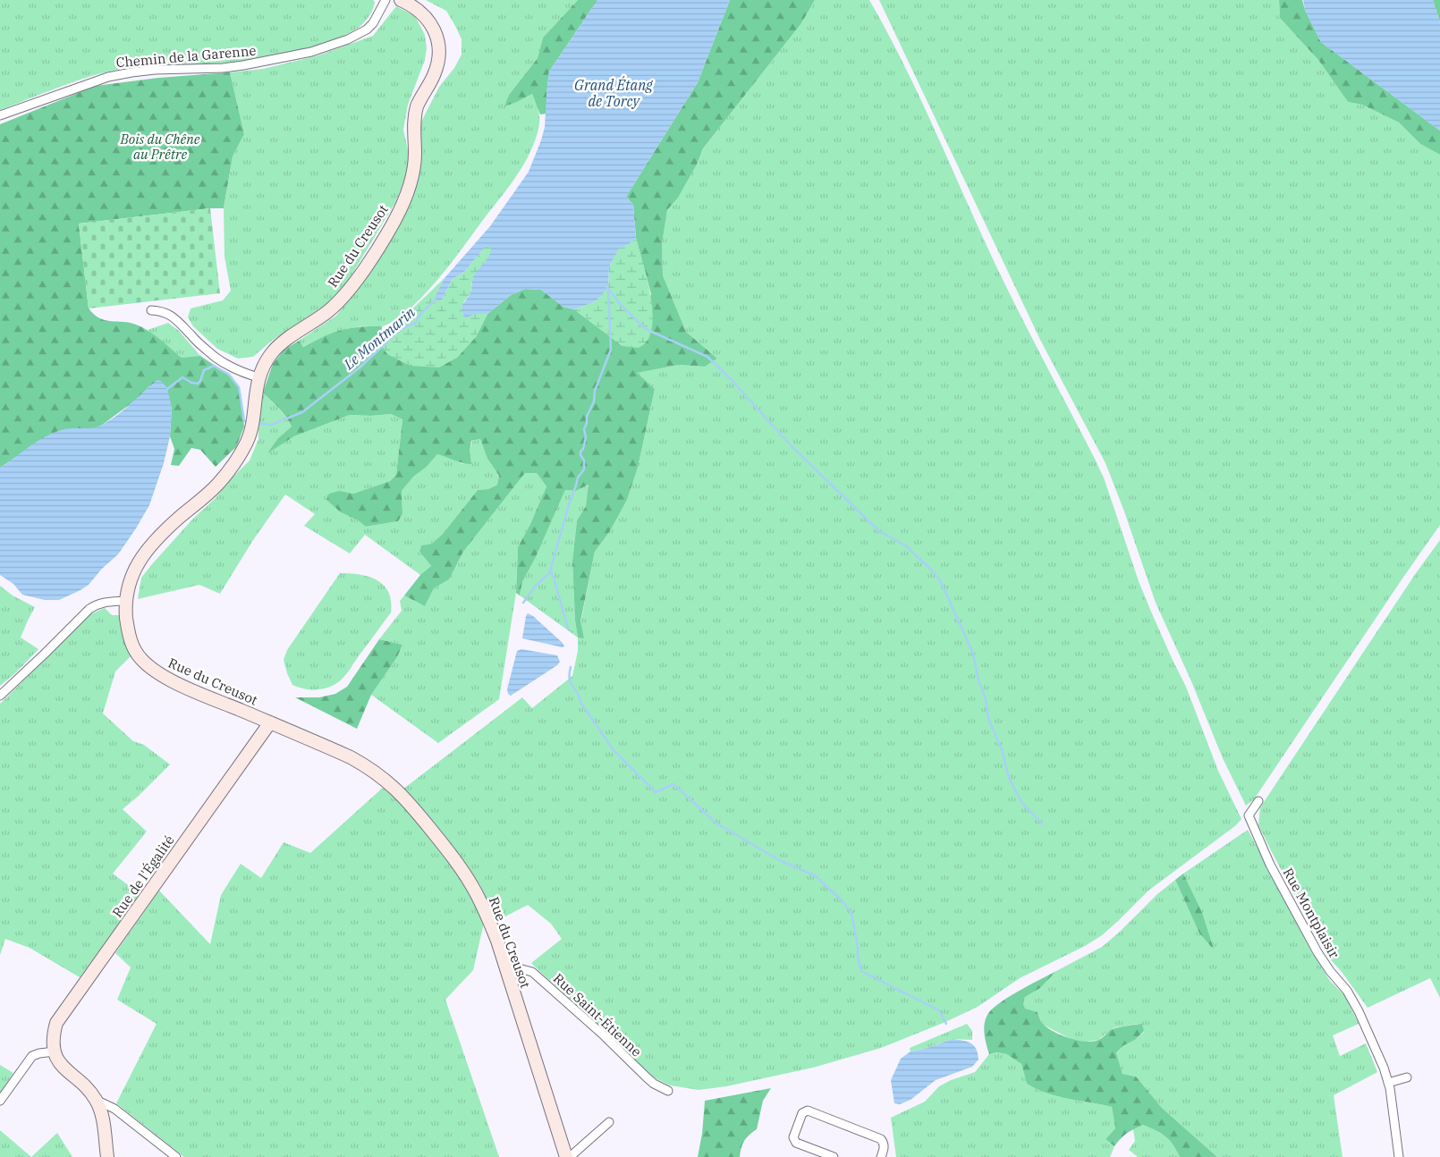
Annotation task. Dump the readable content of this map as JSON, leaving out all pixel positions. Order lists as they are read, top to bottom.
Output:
{
  "streets": {
    "street": [
      "Chemin de la Garenne",
      "Rue du Creusot",
      "Rue de l'Égalité",
      "Rue Montplaisir",
      "Rue Saint-Étienne"
    ]
  },
  "crossings": [
    ["Rue du Creusot", "Rue de l'Égalité"],
    ["Rue du Creusot", "Rue Saint-Étienne"]
  ],
  "water": ["Grand Étang de Torcy", "Le Montmarin"],
  "parks": ["Bois du Chêne au Prêtre"]
}
